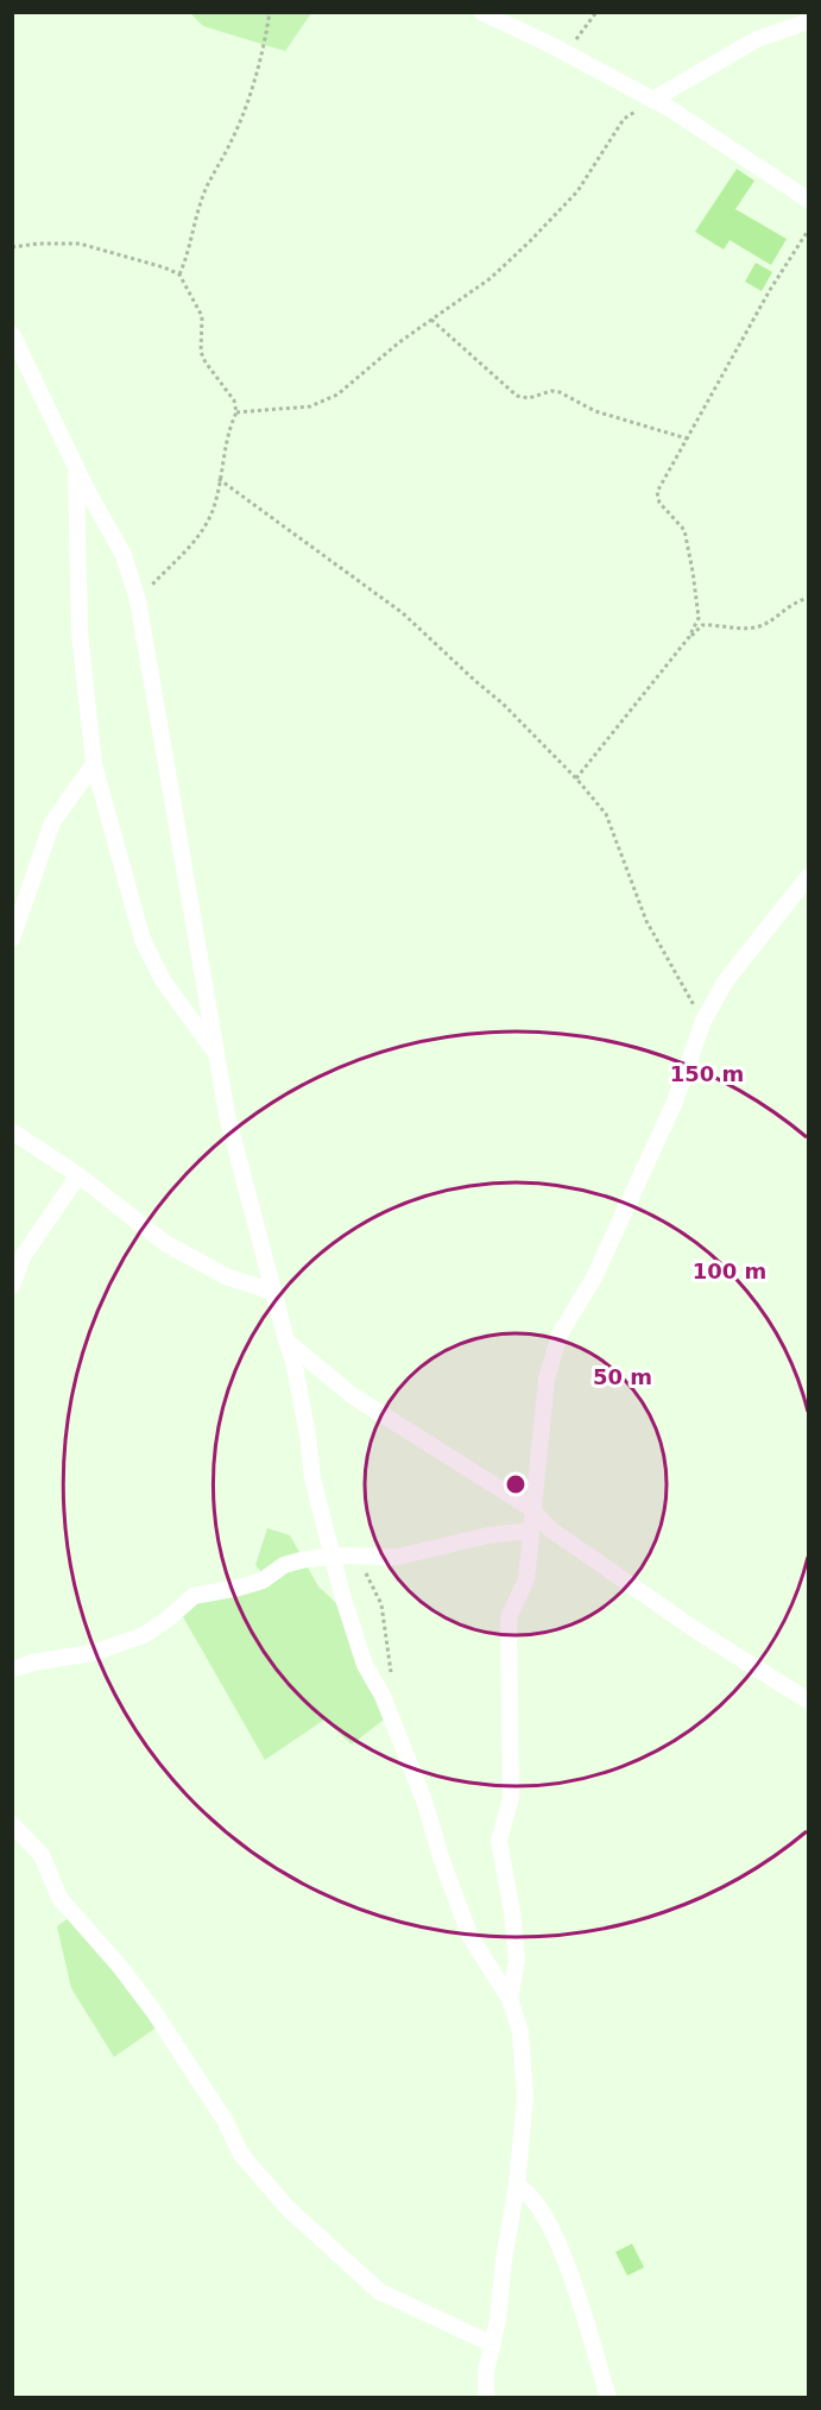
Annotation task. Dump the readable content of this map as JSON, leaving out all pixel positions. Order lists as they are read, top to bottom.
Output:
{
  "rings": ["150 m", "100 m", "50 m"]
}
